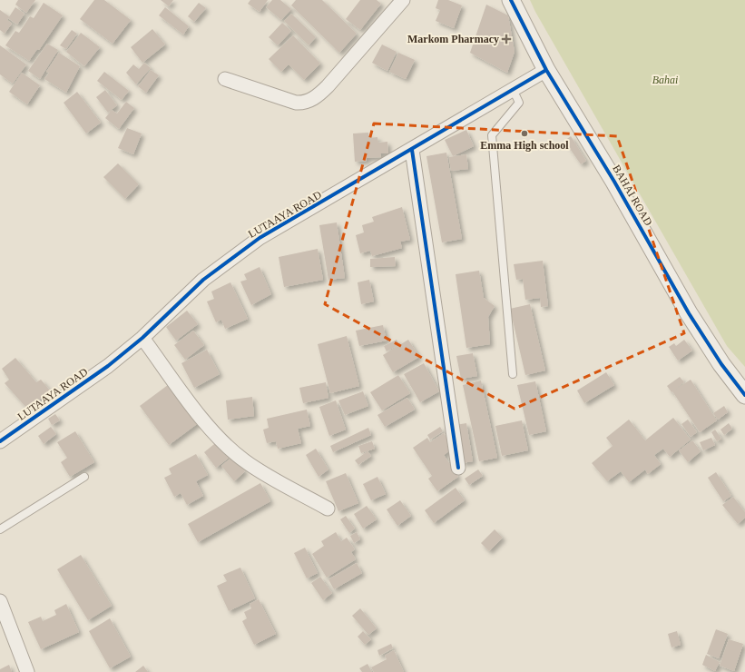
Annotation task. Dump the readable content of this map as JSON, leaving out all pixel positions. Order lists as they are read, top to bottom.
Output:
{
  "streets": {
    "street": ["BAHAI ROAD", "LUTAAYA ROAD"]
  },
  "crossings": [
    ["BAHAI ROAD", "LUTAAYA ROAD"]
  ],
  "parks": ["Bahai"],
  "places": {
    "health": ["Markom Pharmacy"],
    "other": ["Emma High school"]
  }
}
